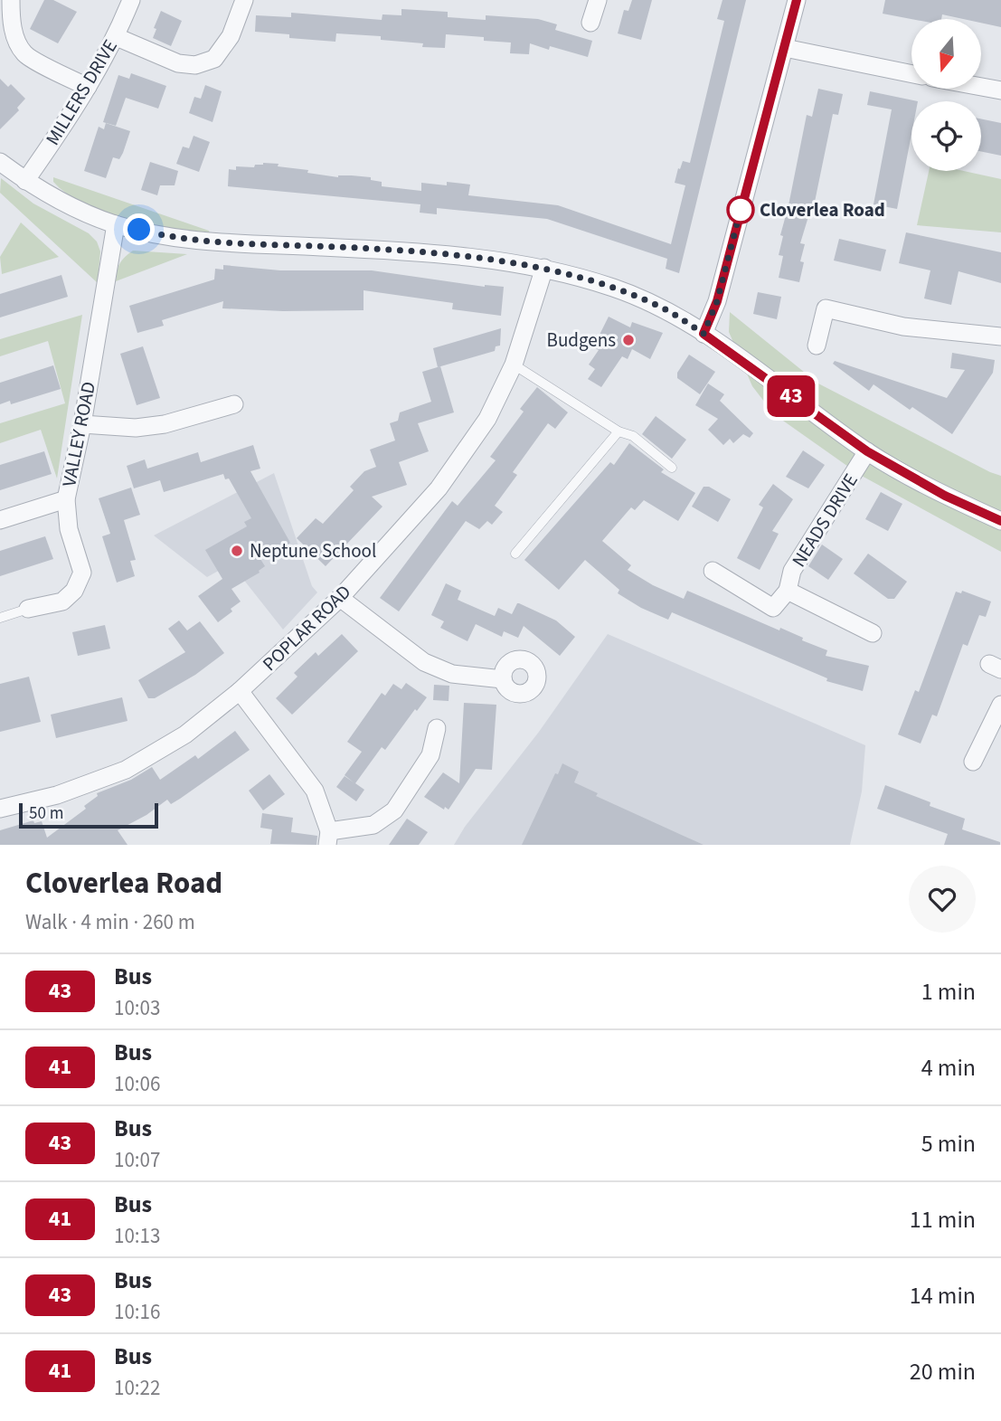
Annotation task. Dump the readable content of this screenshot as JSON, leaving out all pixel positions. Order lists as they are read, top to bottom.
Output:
{
  "streets": {
    "street": [
      "MILLERS DRIVE",
      "VALLEY ROAD",
      "NEADS DRIVE",
      "POPLAR ROAD"
    ]
  },
  "places": ["Cloverlea Road", "Budgens", "Neptune School"],
  "lines": ["bus line 43"],
  "scale_bar": "50 m",
  "north": "bottom",
  "page": {
    "on_map": "43",
    "scale": "50 m",
    "heading": ["Cloverlea Road", "Walk · 4 min · 260 m"],
    "list": [
      {
        "mark": "43",
        "name": "Bus",
        "note": "10:03",
        "value": "1 min"
      },
      {
        "mark": "41",
        "name": "Bus",
        "note": "10:06",
        "value": "4 min"
      },
      {
        "mark": "43",
        "name": "Bus",
        "note": "10:07",
        "value": "5 min"
      },
      {
        "mark": "41",
        "name": "Bus",
        "note": "10:13",
        "value": "11 min"
      },
      {
        "mark": "43",
        "name": "Bus",
        "note": "10:16",
        "value": "14 min"
      },
      {
        "mark": "41",
        "name": "Bus",
        "note": "10:22",
        "value": "20 min"
      }
    ]
  }
}
